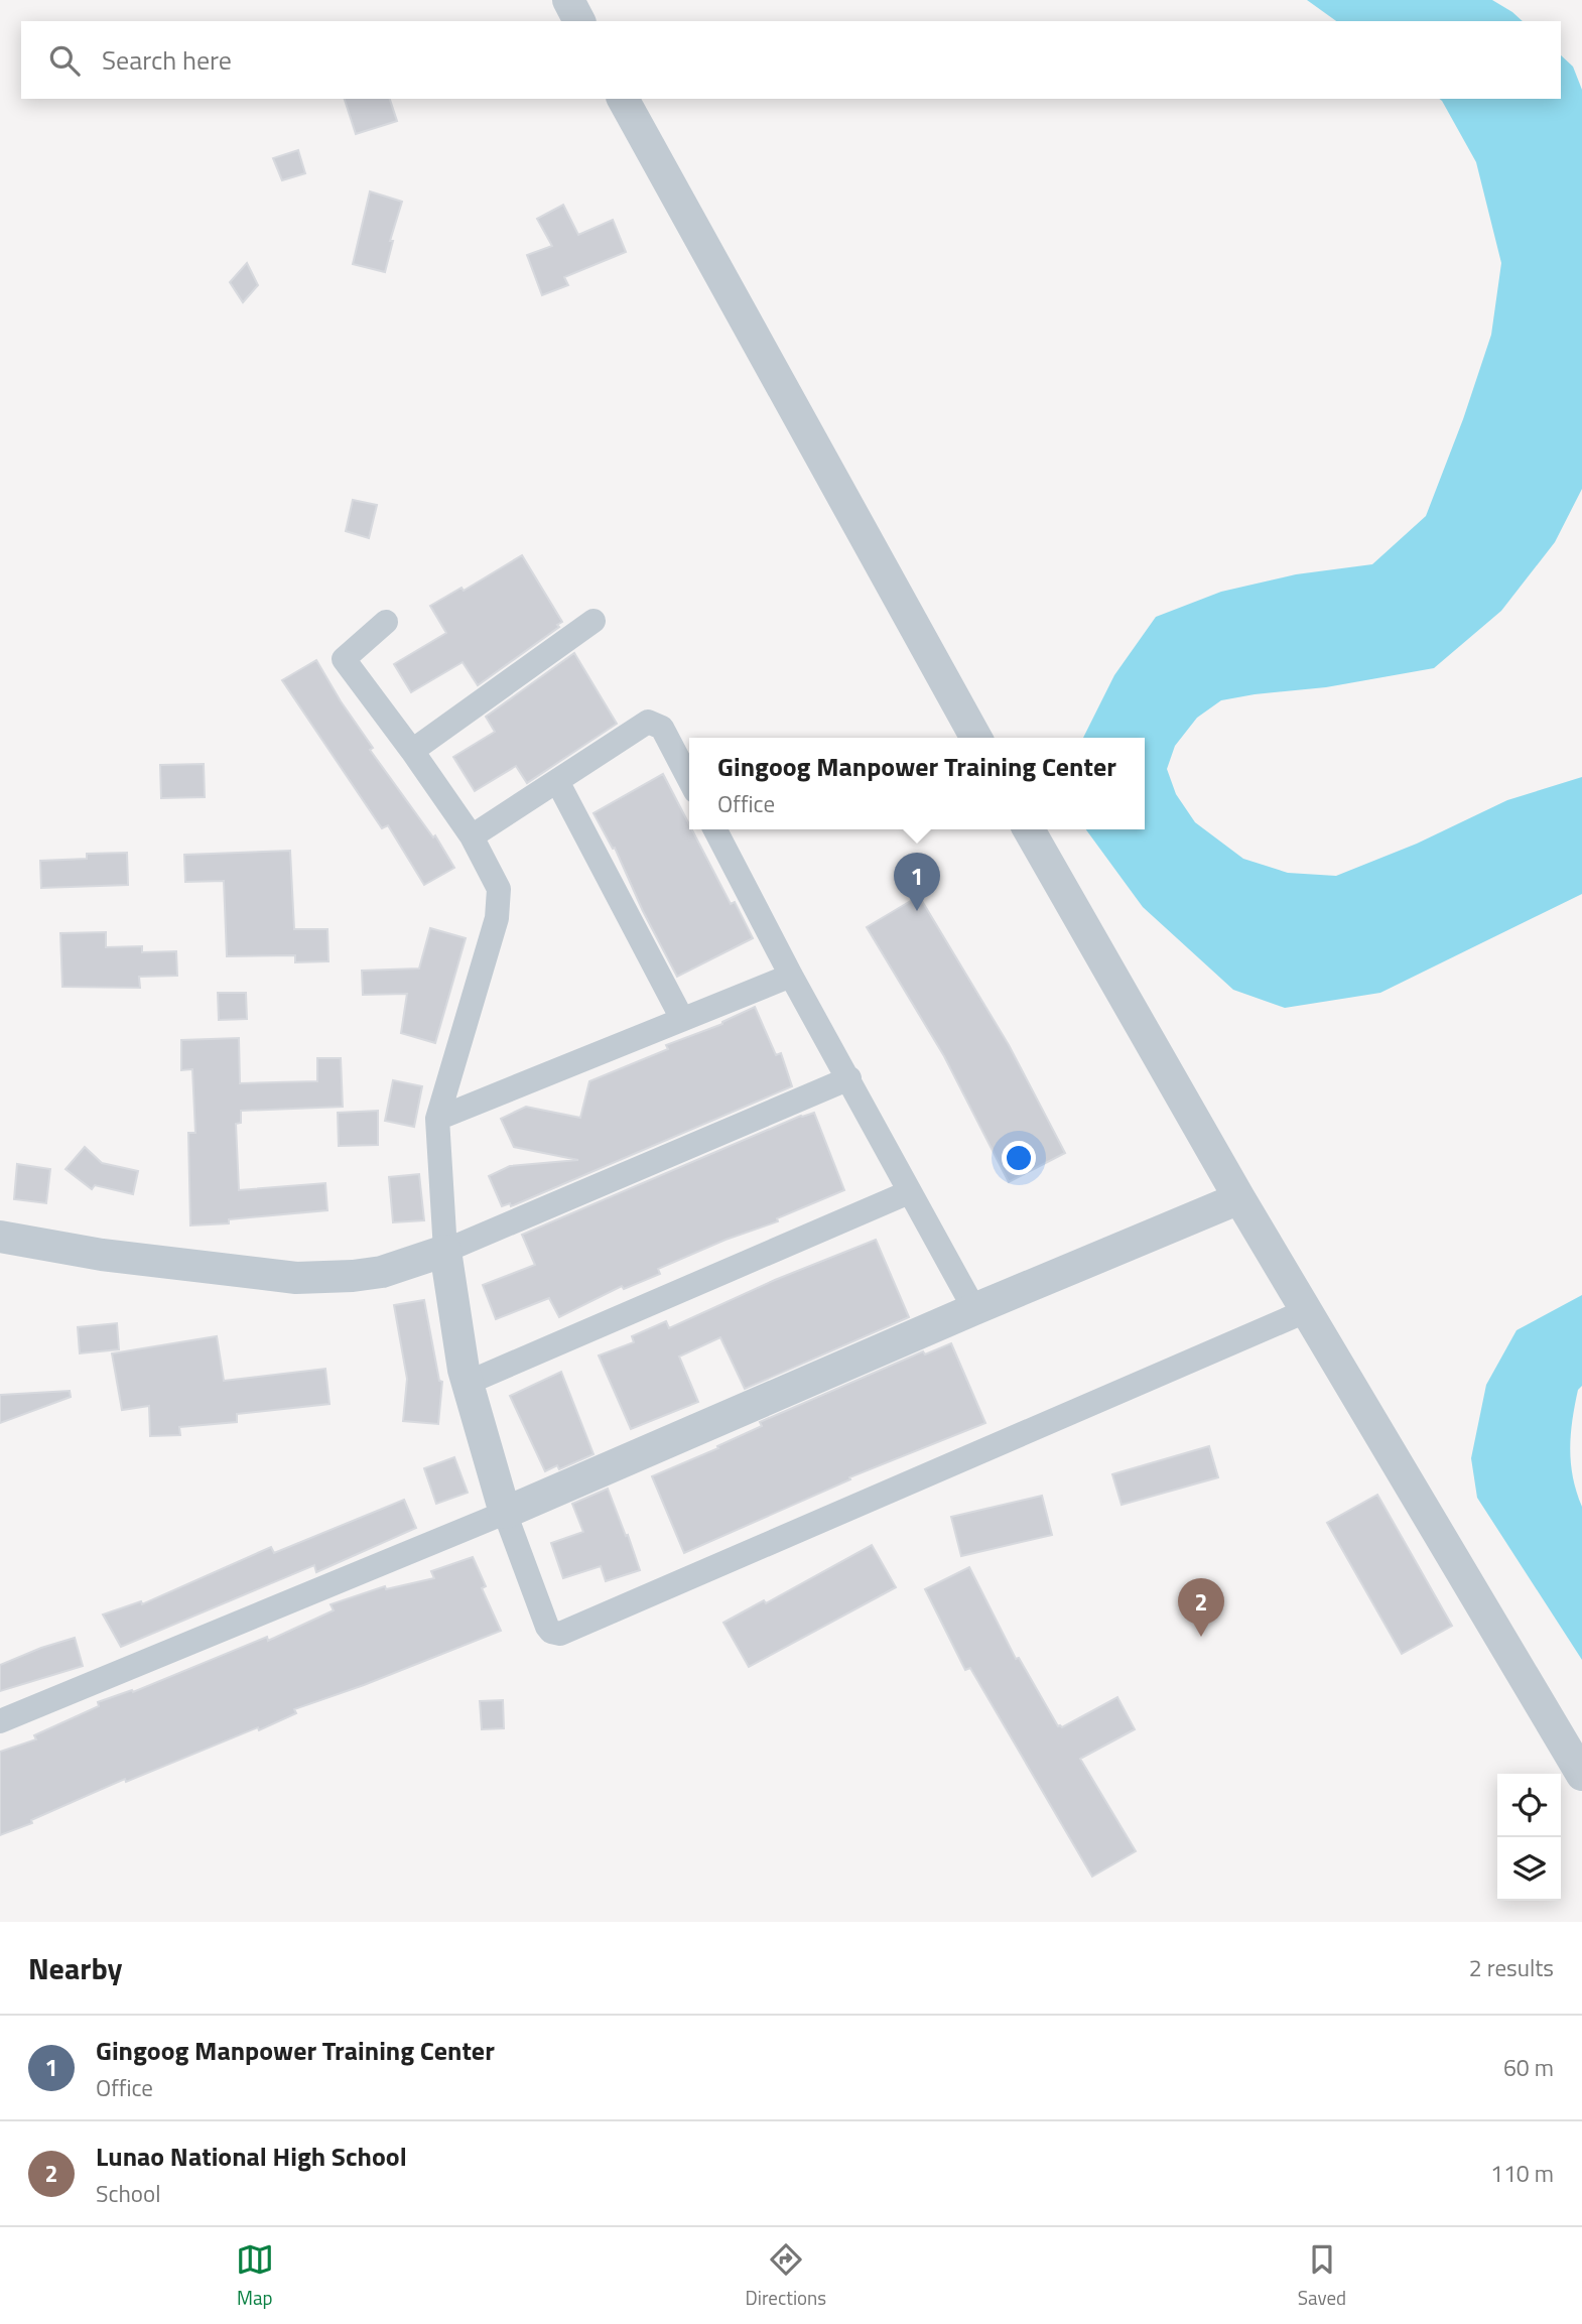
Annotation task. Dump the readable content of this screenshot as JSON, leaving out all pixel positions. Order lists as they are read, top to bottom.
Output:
{
  "page": {
    "search": "Search here",
    "popup": ["Gingoog Manpower Training Center", "Office"],
    "pins": ["1", "2"],
    "heading": ["Nearby", "2 results"],
    "list": [
      {
        "mark": "1",
        "name": "Gingoog Manpower Training Center",
        "note": "Office",
        "value": "60 m"
      },
      {
        "mark": "2",
        "name": "Lunao National High School",
        "note": "School",
        "value": "110 m"
      }
    ],
    "nav": ["Map", "Directions", "Saved"]
  }
}
